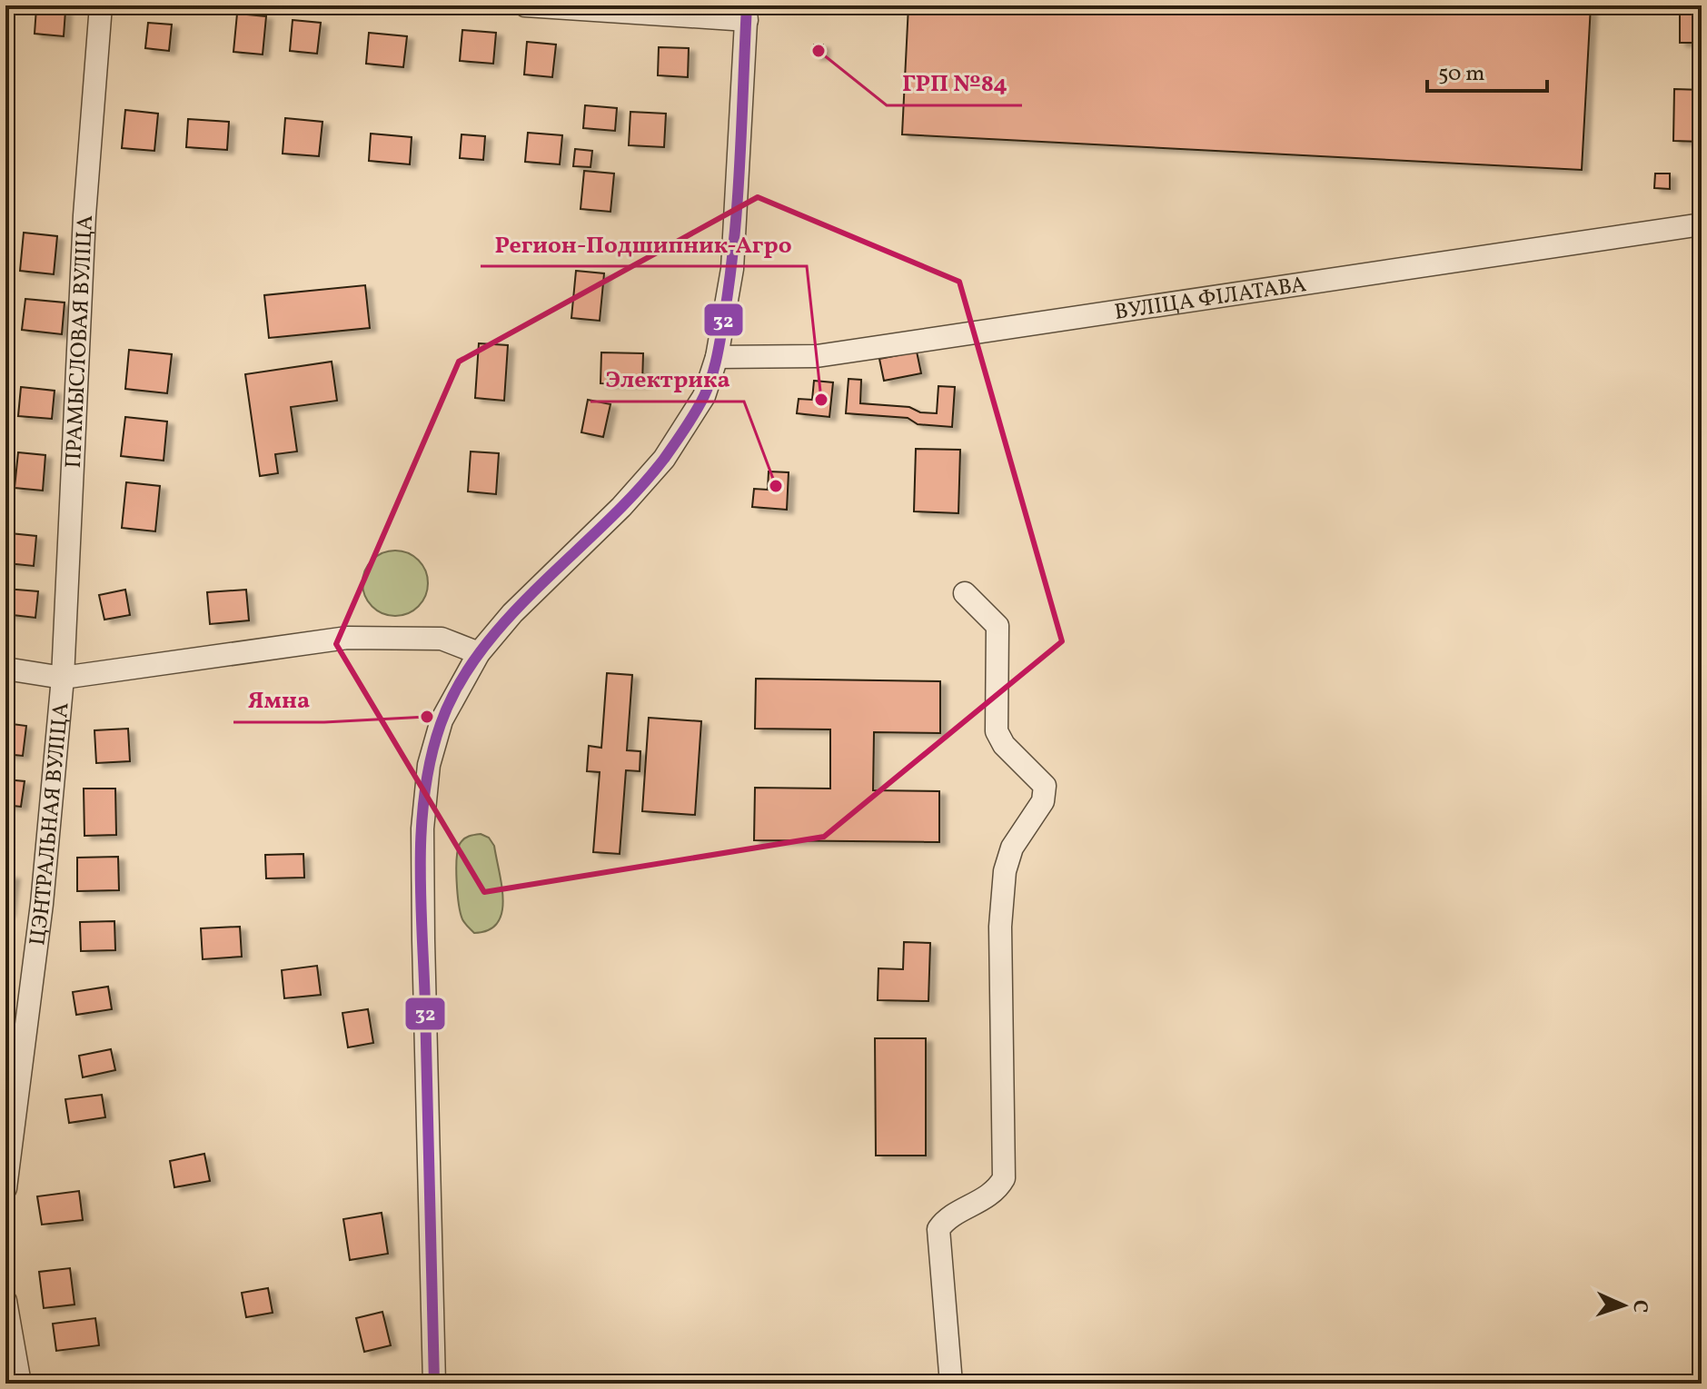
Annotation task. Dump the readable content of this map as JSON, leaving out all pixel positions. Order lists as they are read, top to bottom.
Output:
{
  "streets": {
    "street": ["ВУЛІЦА ФІЛАТАВА", "ПРАМЫСЛОВАЯ ВУЛІЦА", "ЦЭНТРАЛЬНАЯ ВУЛІЦА"]
  },
  "crossings": [
    ["ПРАМЫСЛОВАЯ ВУЛІЦА", "ЦЭНТРАЛЬНАЯ ВУЛІЦА"]
  ],
  "places": [
    "ГРП №84",
    "Регион-Подшипник-Агро",
    "Электрика",
    "Ямна"
  ],
  "lines": ["transit line 32"],
  "scale_bar": "50 m",
  "north": "right"
}
